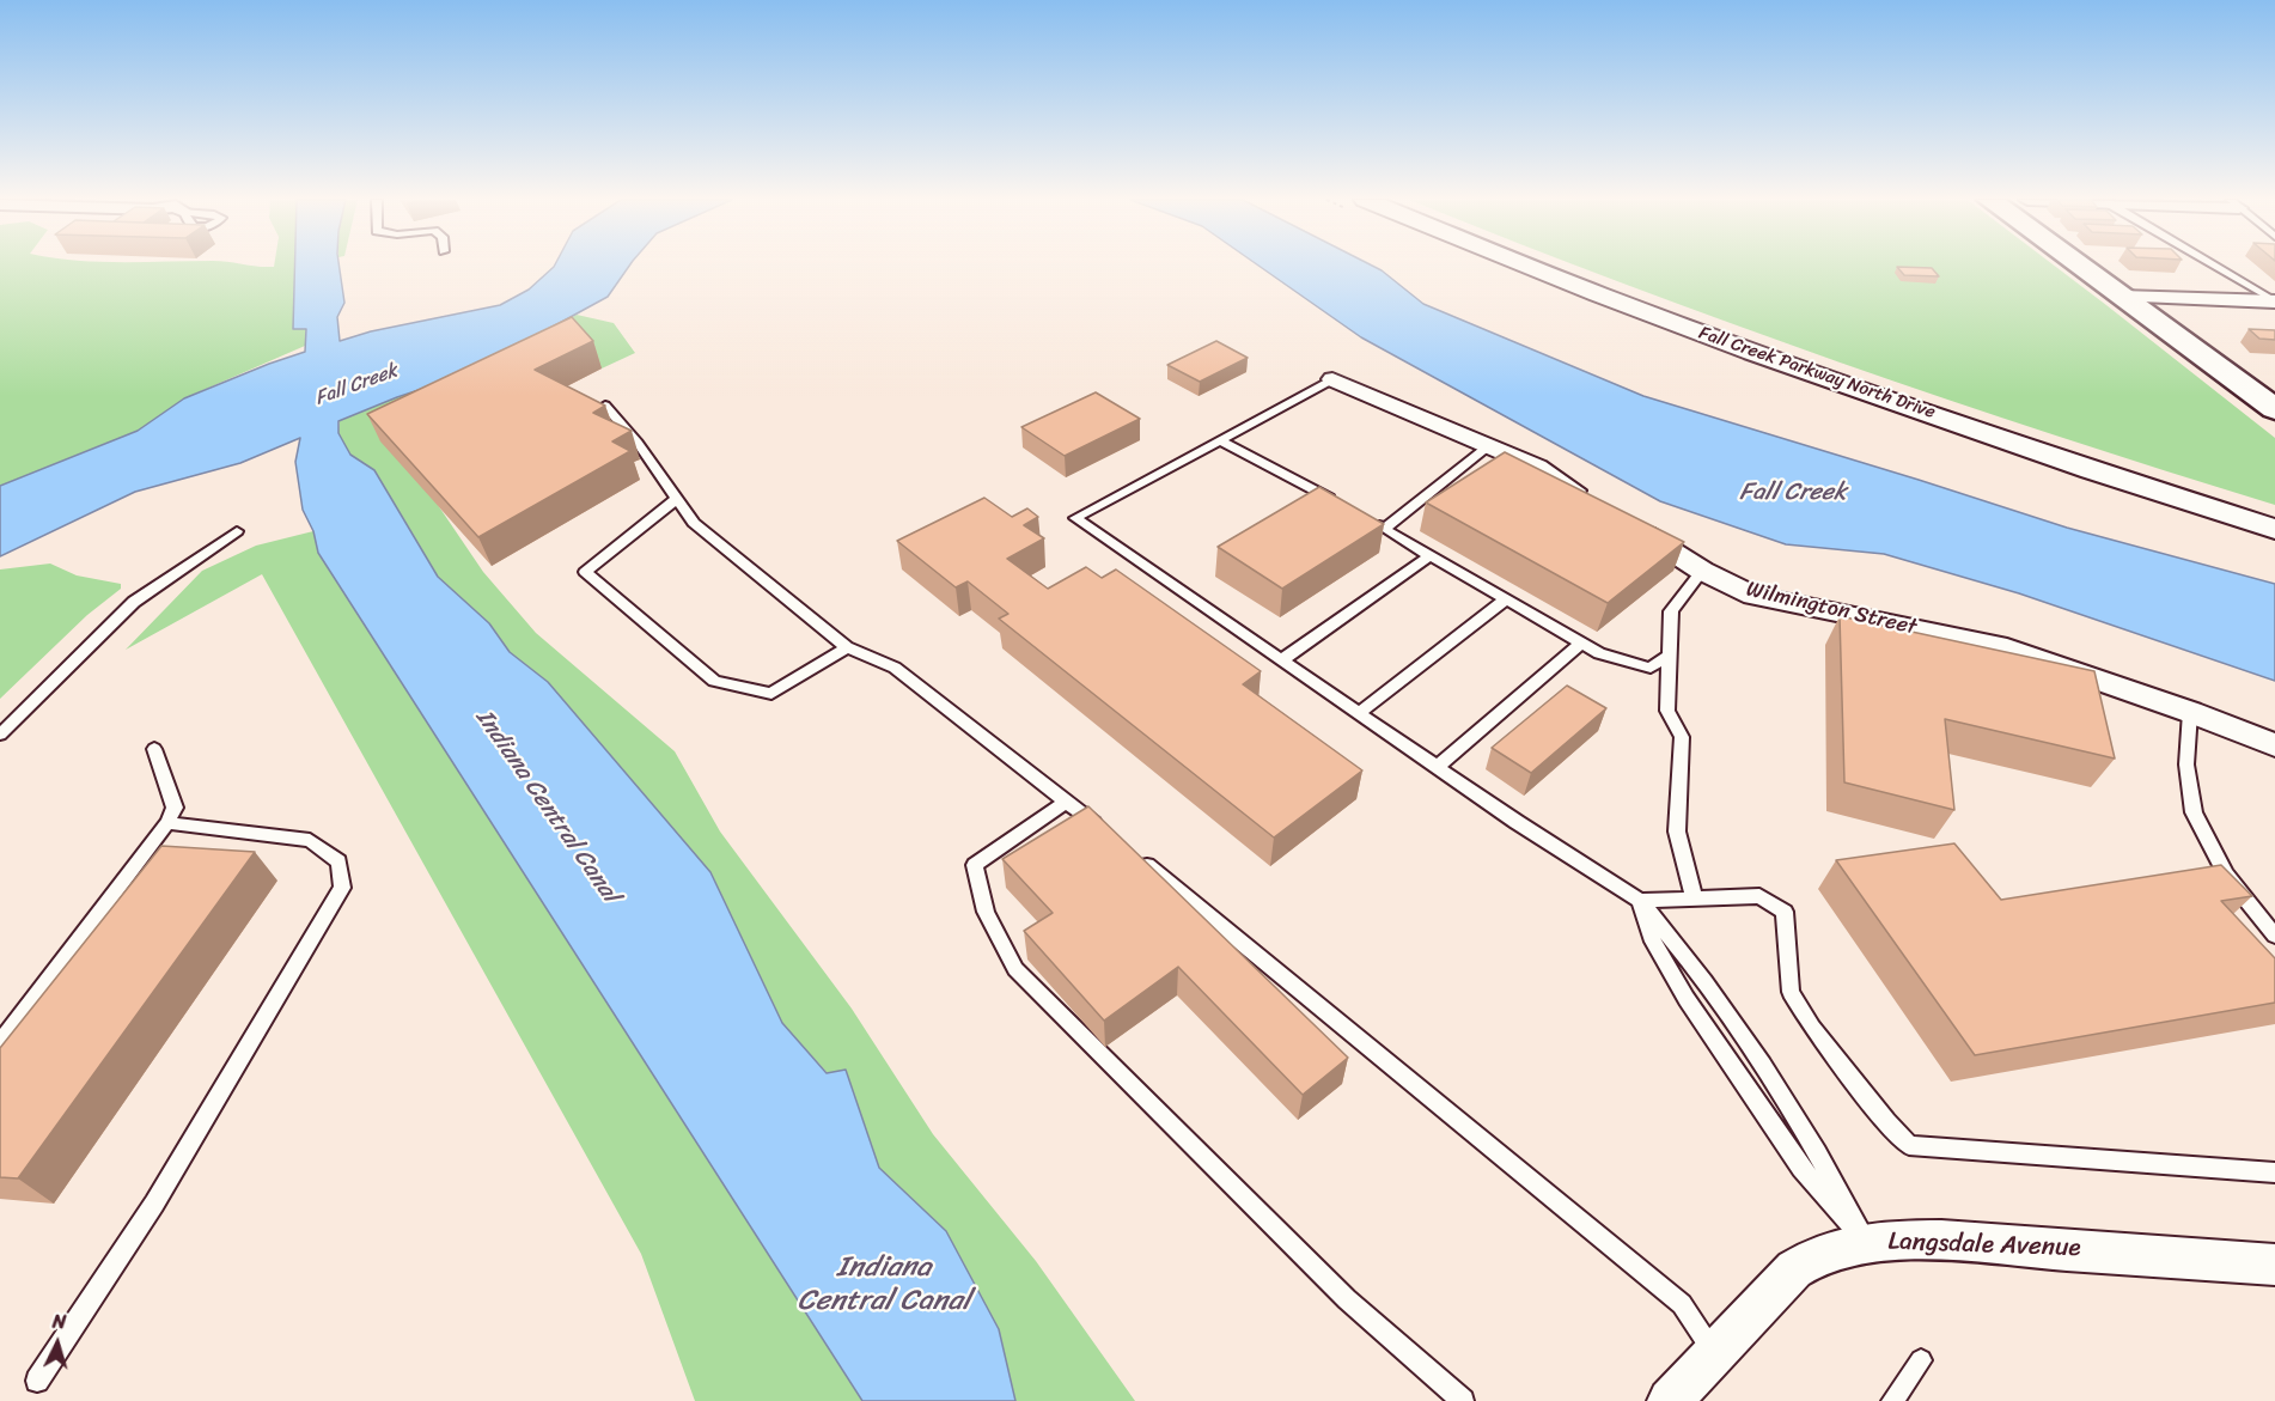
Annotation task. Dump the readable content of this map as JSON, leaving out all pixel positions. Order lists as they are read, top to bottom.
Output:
{
  "streets": {
    "street": ["Fall Creek Parkway North Drive", "Wilmington Street", "Langsdale Avenue"]
  },
  "water": ["Fall Creek", "Indiana Central Canal"],
  "north": "top"
}
